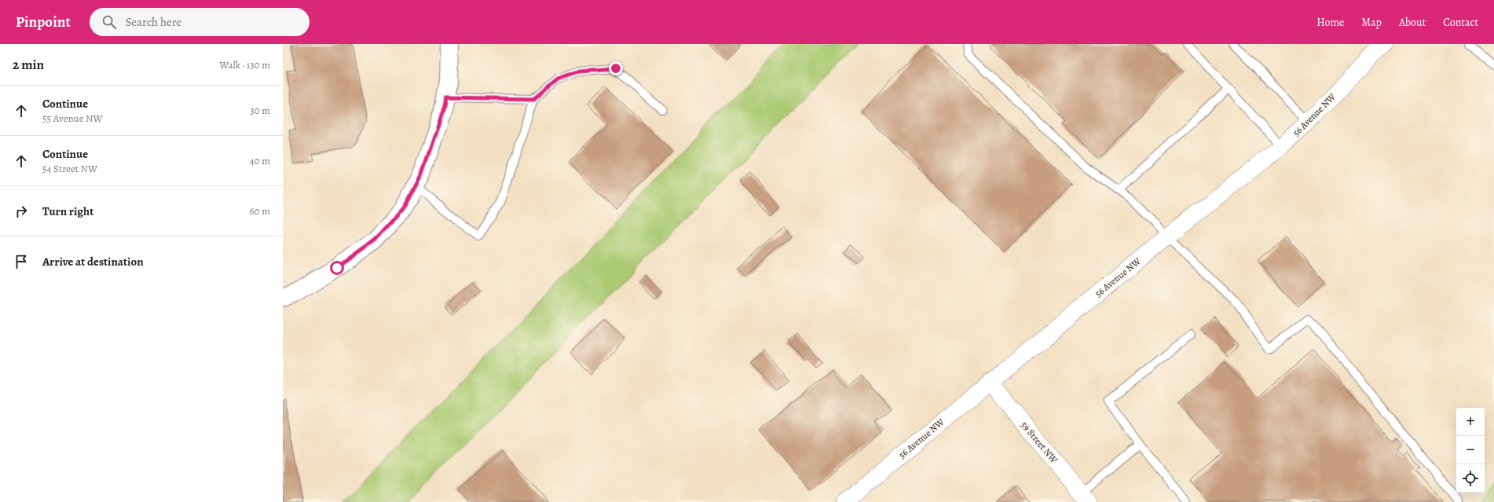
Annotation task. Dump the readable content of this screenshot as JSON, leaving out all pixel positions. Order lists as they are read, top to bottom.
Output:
{
  "streets": {
    "street": ["56 Avenue NW", "59 Street NW"]
  },
  "crossings": [
    ["56 Avenue NW", "59 Street NW"]
  ],
  "page": {
    "header": "Pinpoint",
    "search": "Search here",
    "nav": [
      "Home",
      "Map",
      "About",
      "Contact"
    ],
    "heading": ["2 min", "Walk · 130 m"],
    "list": [
      ["Continue", "55 Avenue NW", "30 m"],
      ["Continue", "54 Street NW", "40 m"],
      ["Turn right", "60 m"],
      "Arrive at destination"
    ],
    "map_buttons": ["+", "−"]
  }
}
